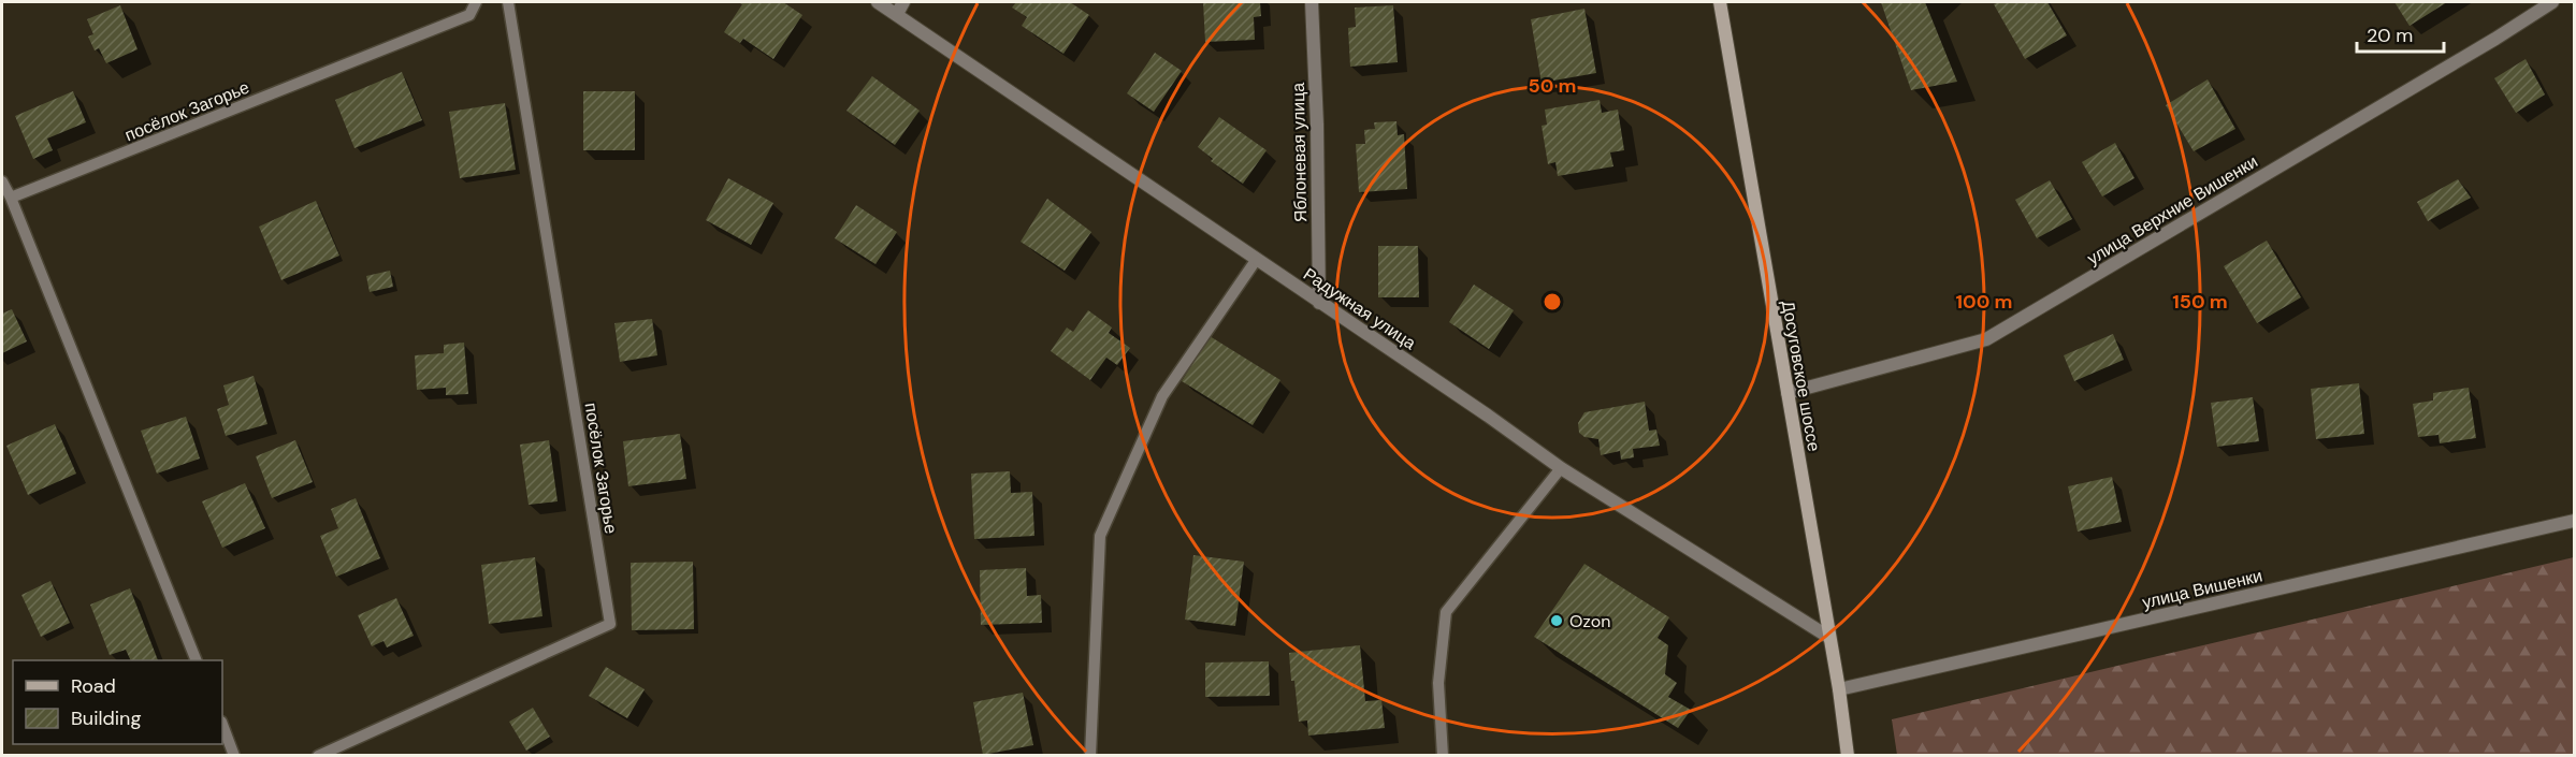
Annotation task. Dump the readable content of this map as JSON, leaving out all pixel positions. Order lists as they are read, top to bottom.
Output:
{
  "streets": {
    "main road": ["Досуговское шоссе"],
    "street": [
      "Яблоневая улица",
      "улица Верхние Вишенки",
      "Радужная улица",
      "улица Вишенки"
    ],
    "lane": ["посёлок Загорье"]
  },
  "crossings": [
    ["Яблоневая улица", "Радужная улица"],
    ["улица Верхние Вишенки", "Досуговское шоссе"],
    ["Радужная улица", "Досуговское шоссе"],
    ["Досуговское шоссе", "улица Вишенки"]
  ],
  "places": ["Ozon"],
  "legend": ["Road", "Building"],
  "scale_bar": "20 m",
  "rings": ["50 m", "100 m", "150 m"]
}
